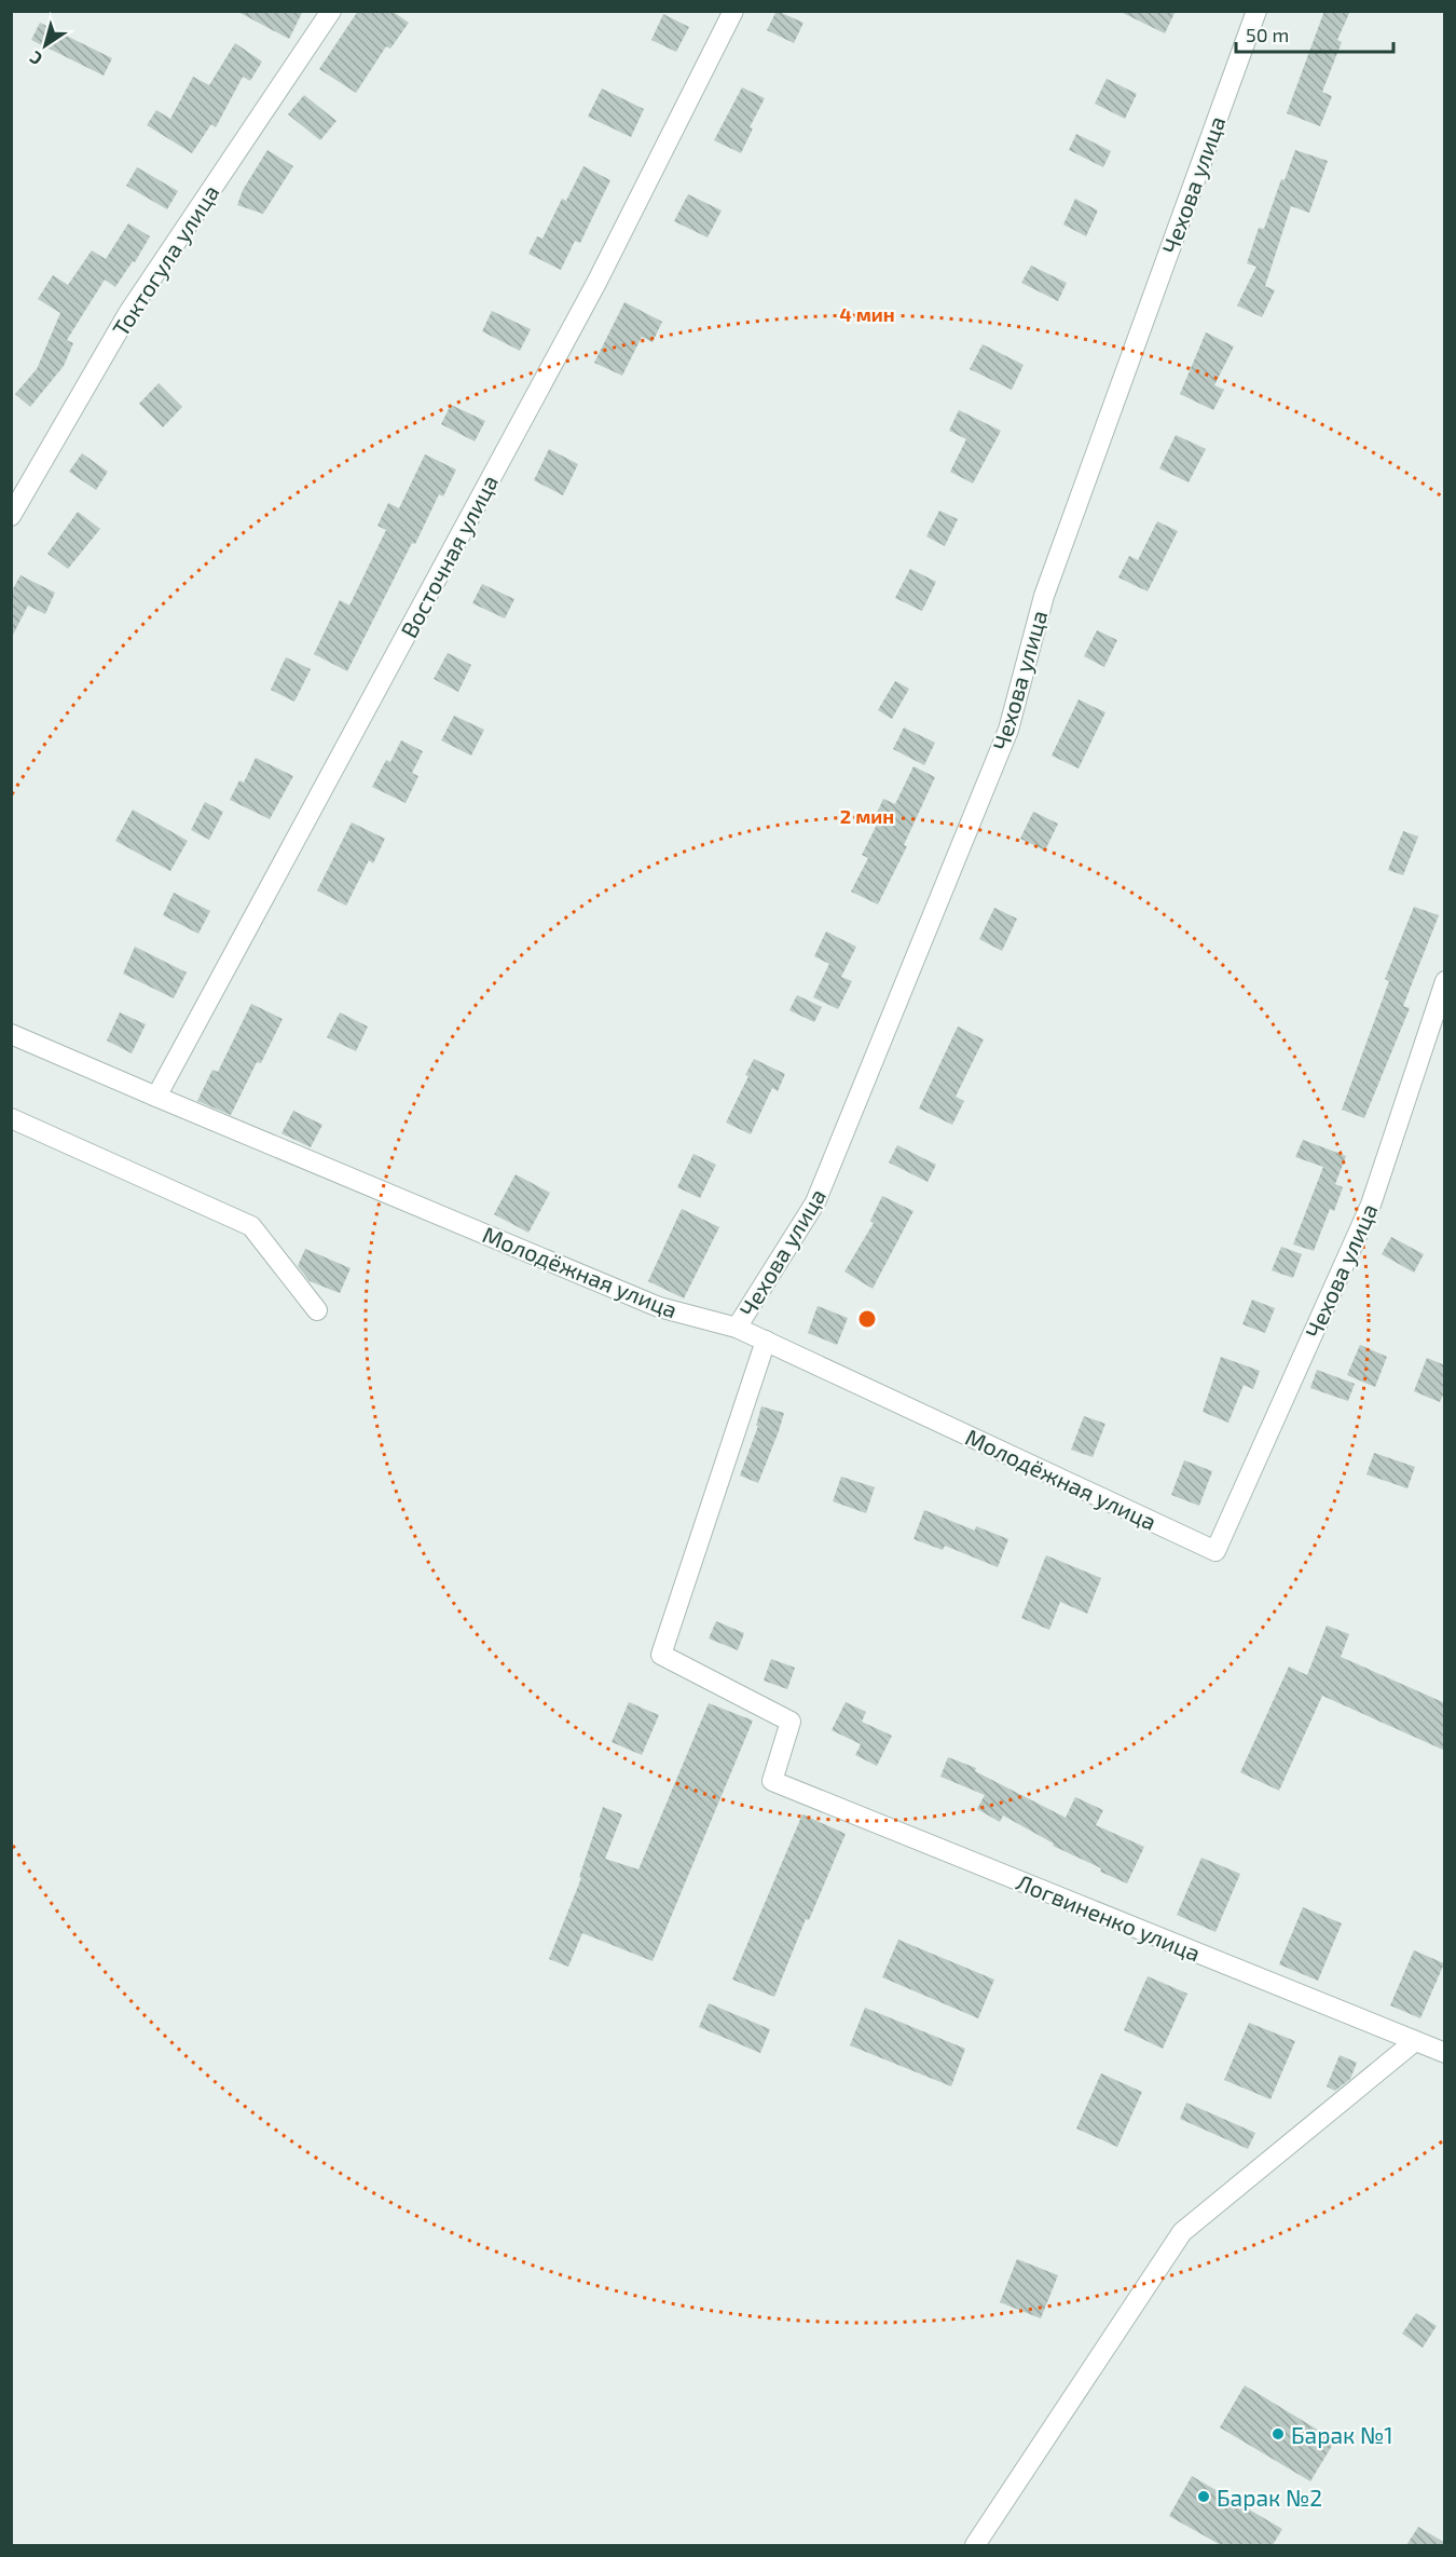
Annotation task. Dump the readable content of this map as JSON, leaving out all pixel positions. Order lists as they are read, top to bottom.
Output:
{
  "streets": {
    "street": [
      "Чехова улица",
      "Токтогула улица",
      "Восточная улица",
      "Молодёжная улица",
      "Логвиненко улица"
    ]
  },
  "crossings": [
    ["Чехова улица", "Молодёжная улица"],
    ["Восточная улица", "Молодёжная улица"],
    ["Молодёжная улица", "Логвиненко улица"]
  ],
  "places": ["Барак №1", "Барак №2"],
  "scale_bar": "50 m",
  "north": "bottom left",
  "rings": ["4 мин", "2 мин"]
}
